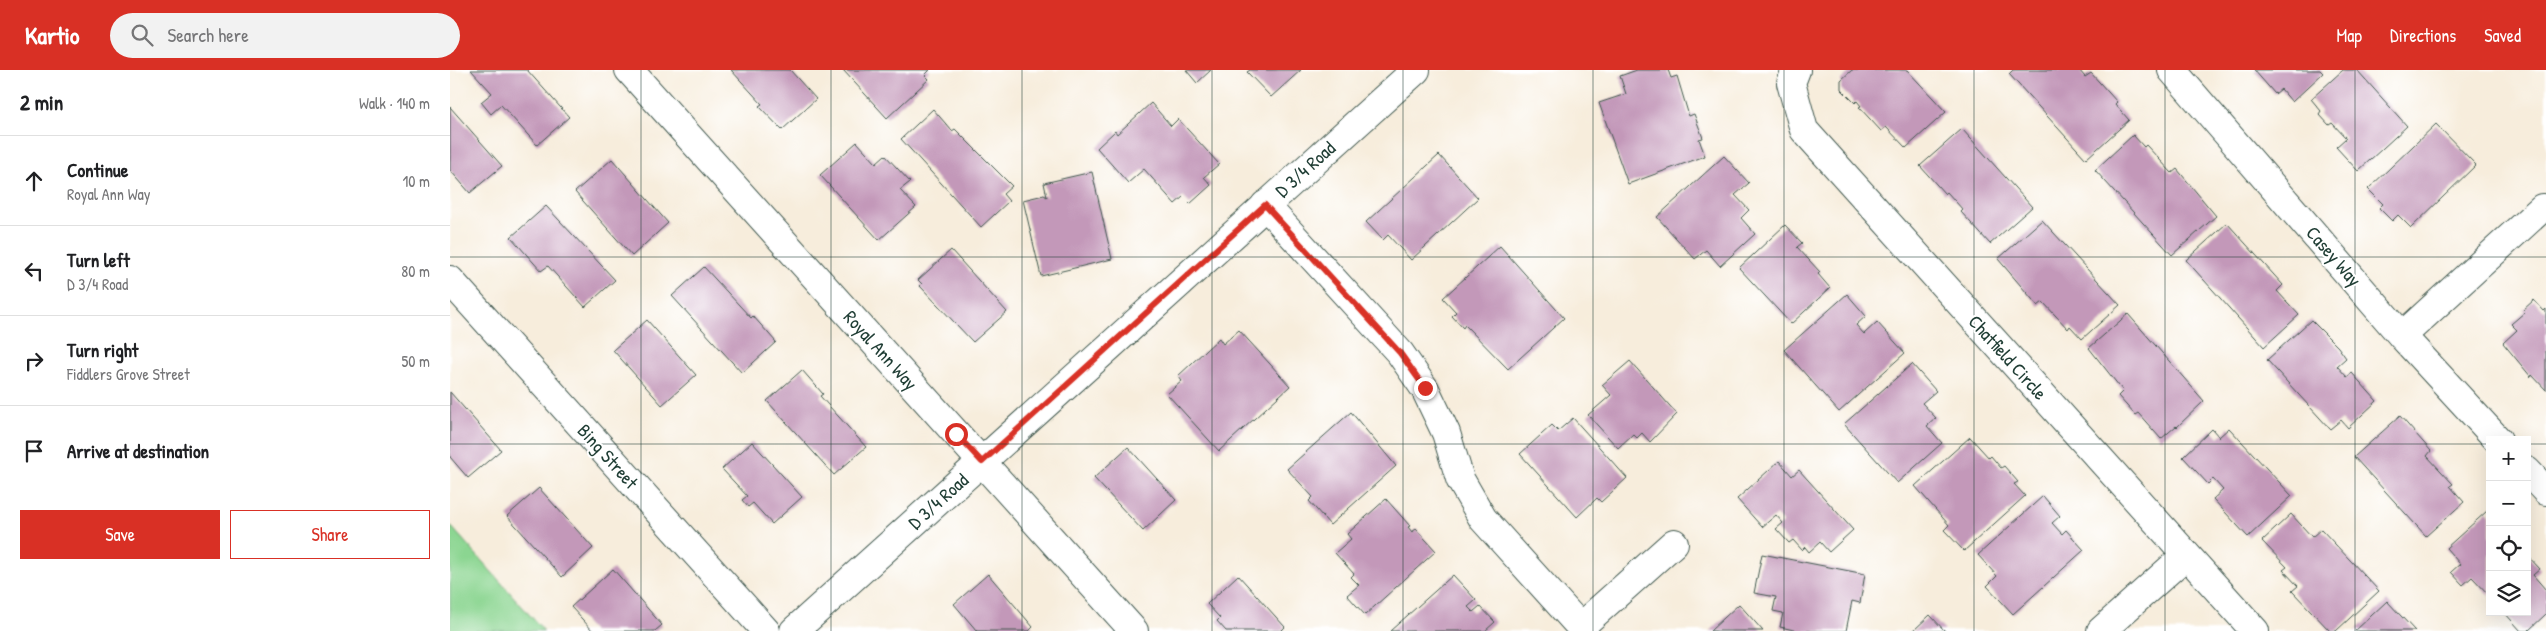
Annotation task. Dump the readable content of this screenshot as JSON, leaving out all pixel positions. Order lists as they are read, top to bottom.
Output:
{
  "streets": {
    "street": [
      "D 3/4 Road",
      "Casey Way",
      "Royal Ann Way",
      "Chatfield Circle",
      "Bing Street"
    ]
  },
  "crossings": [
    ["D 3/4 Road", "Royal Ann Way"]
  ],
  "page": {
    "header": "Kartio",
    "search": "Search here",
    "nav": ["Map", "Directions", "Saved"],
    "heading": ["2 min", "Walk · 140 m"],
    "list": [
      ["Continue", "Royal Ann Way", "10 m"],
      ["Turn left", "D 3/4 Road", "80 m"],
      ["Turn right", "Fiddlers Grove Street", "50 m"],
      "Arrive at destination"
    ],
    "map_buttons": ["+", "−"],
    "buttons": ["Save", "Share"]
  }
}
